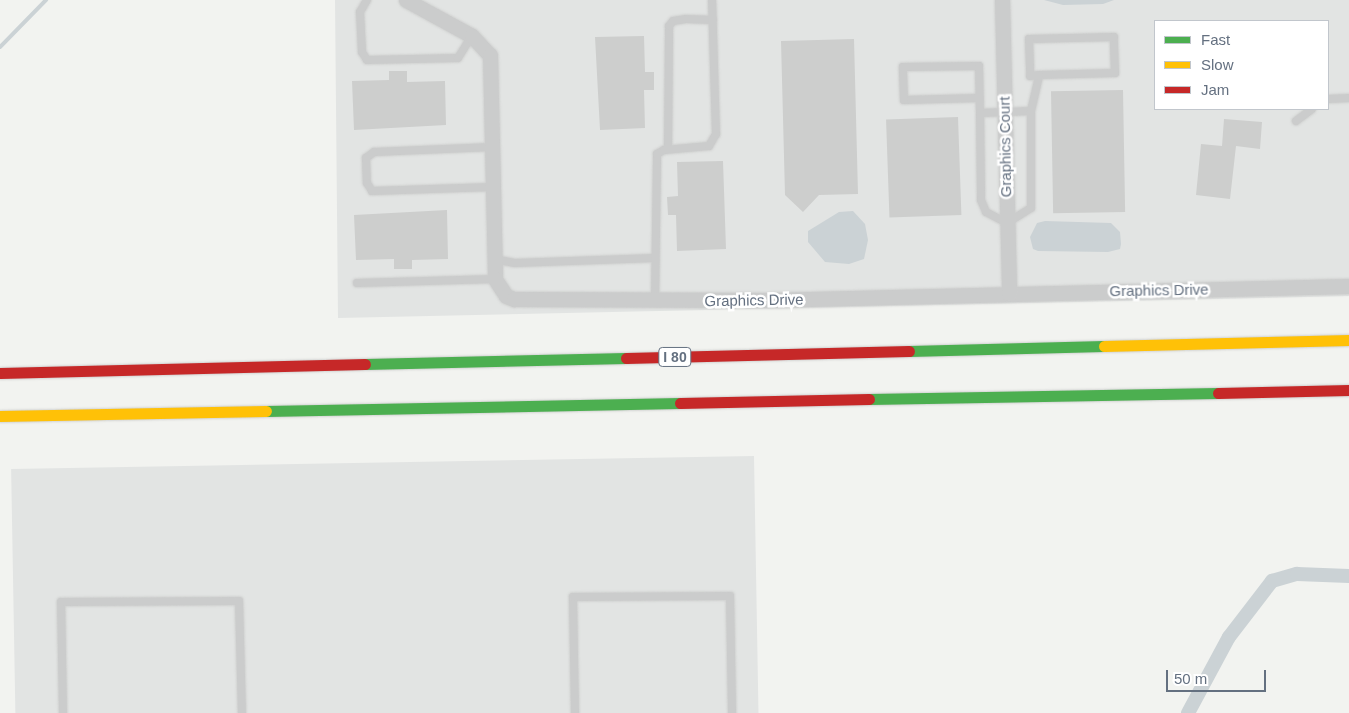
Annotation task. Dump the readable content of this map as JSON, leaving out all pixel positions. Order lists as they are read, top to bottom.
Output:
{
  "streets": {
    "highway": ["I 80"],
    "street": ["Graphics Court", "Graphics Drive"]
  },
  "crossings": [
    ["Graphics Court", "Graphics Drive"]
  ],
  "legend": ["Fast", "Slow", "Jam"],
  "scale_bar": "50 m"
}
